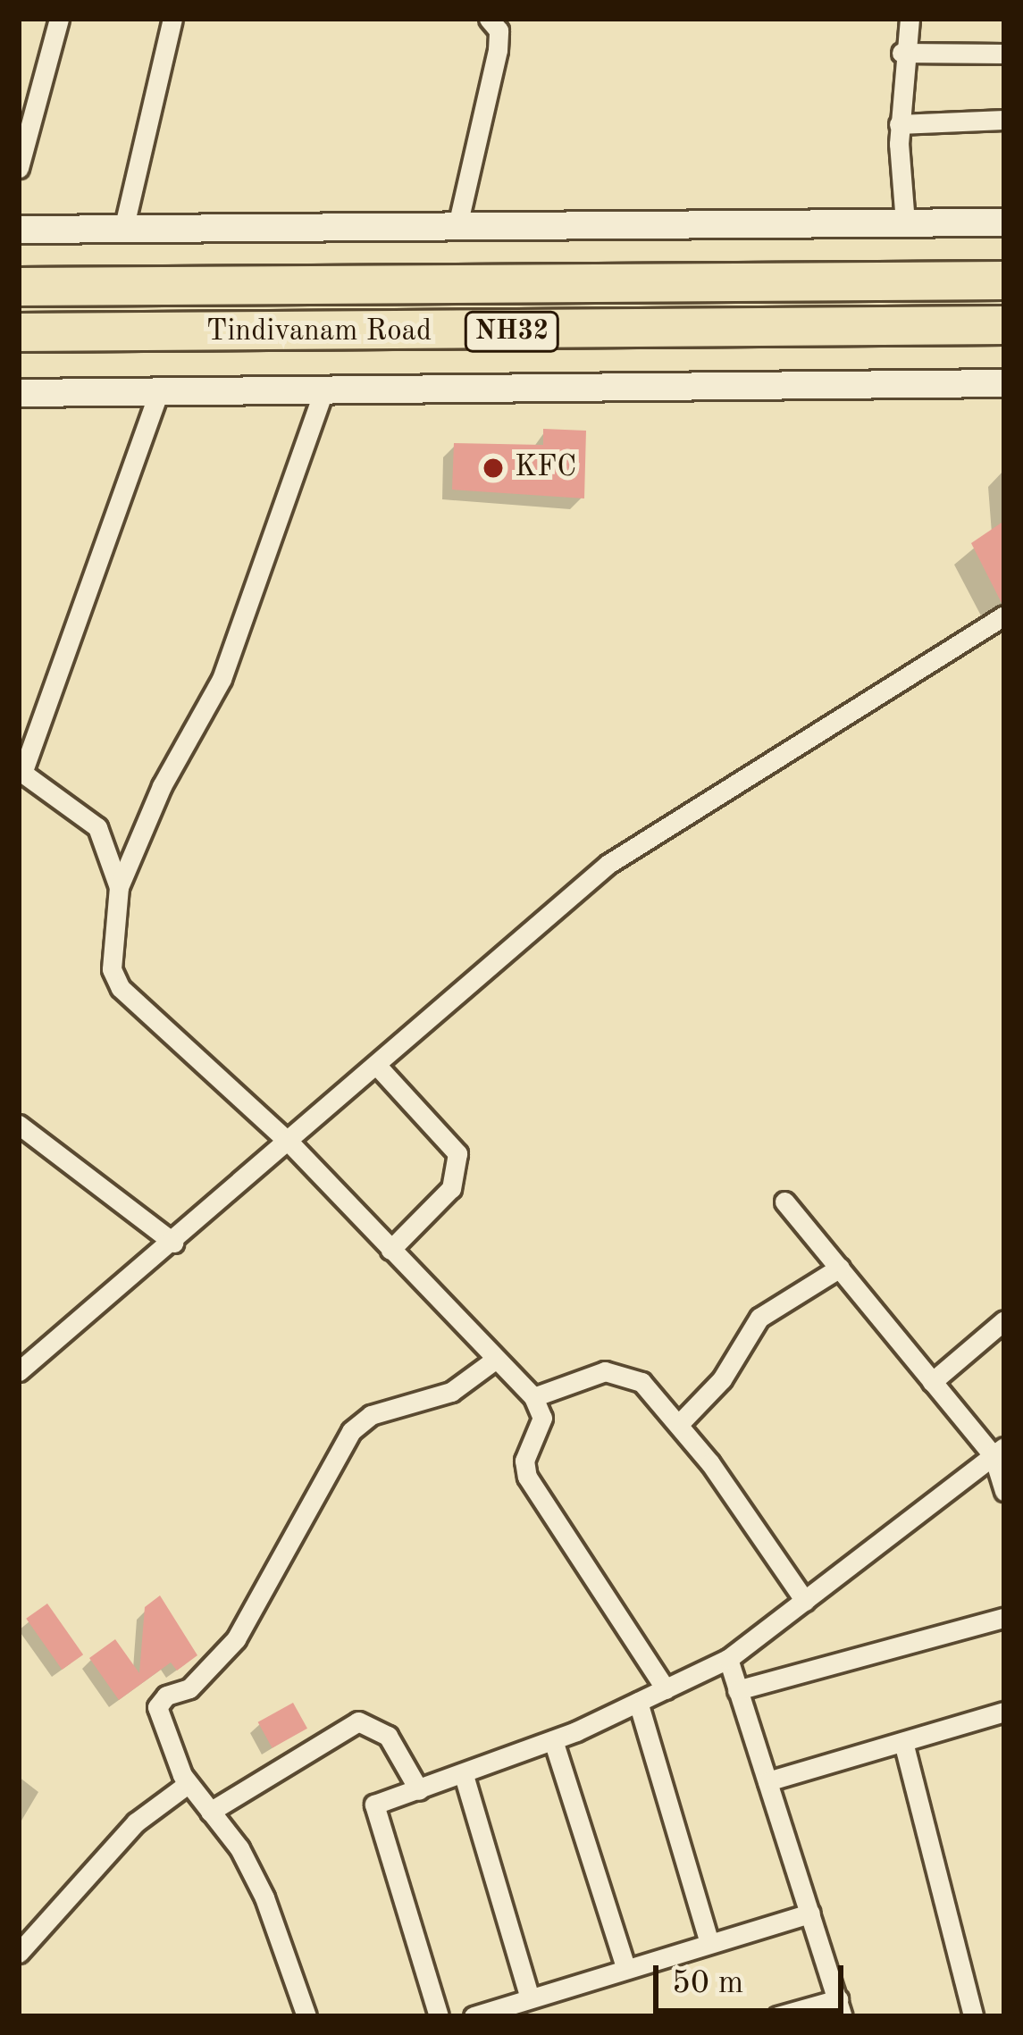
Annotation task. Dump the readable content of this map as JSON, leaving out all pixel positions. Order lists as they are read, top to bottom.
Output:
{
  "streets": {
    "highway": ["NH32", "Tindivanam Road"]
  },
  "places": ["KFC"],
  "scale_bar": "50 m"
}
